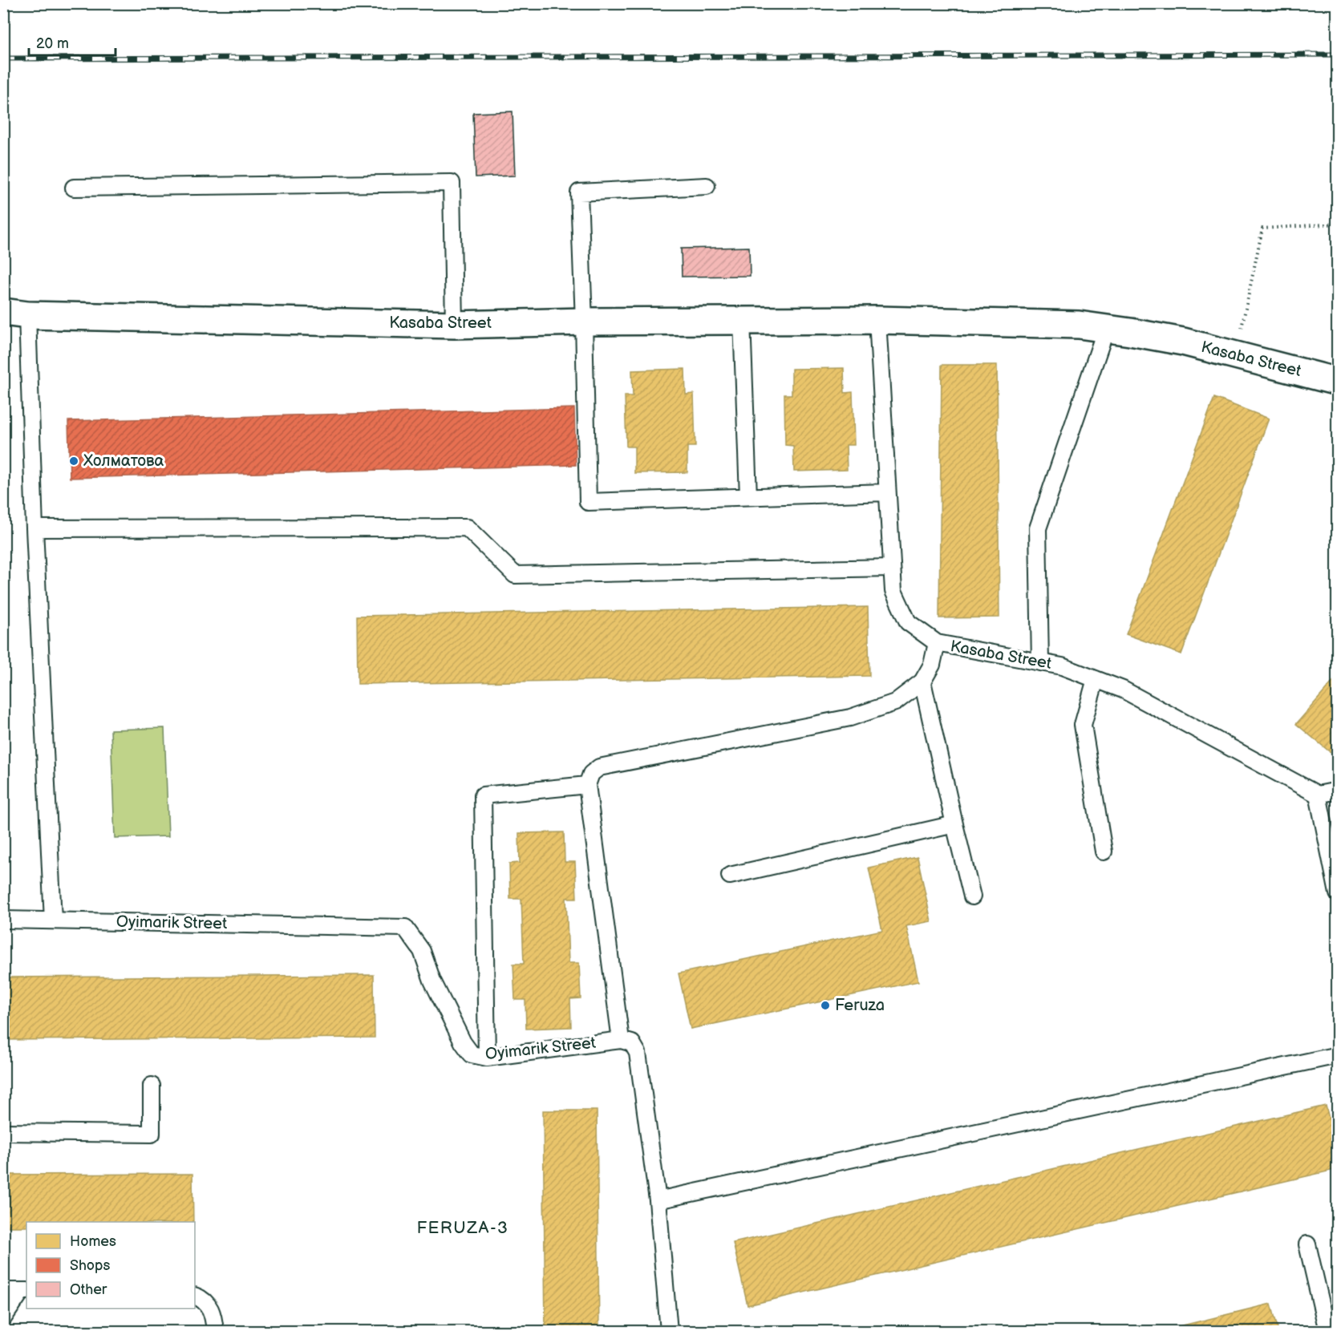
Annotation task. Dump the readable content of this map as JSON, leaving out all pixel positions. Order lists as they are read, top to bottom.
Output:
{
  "streets": {
    "street": ["Kasaba Street"],
    "lane": ["Oyimarik Street"]
  },
  "districts": ["FERUZA-3"],
  "places": ["Холматова", "Feruza"],
  "legend": ["Homes", "Shops", "Other"],
  "scale_bar": "20 m"
}
